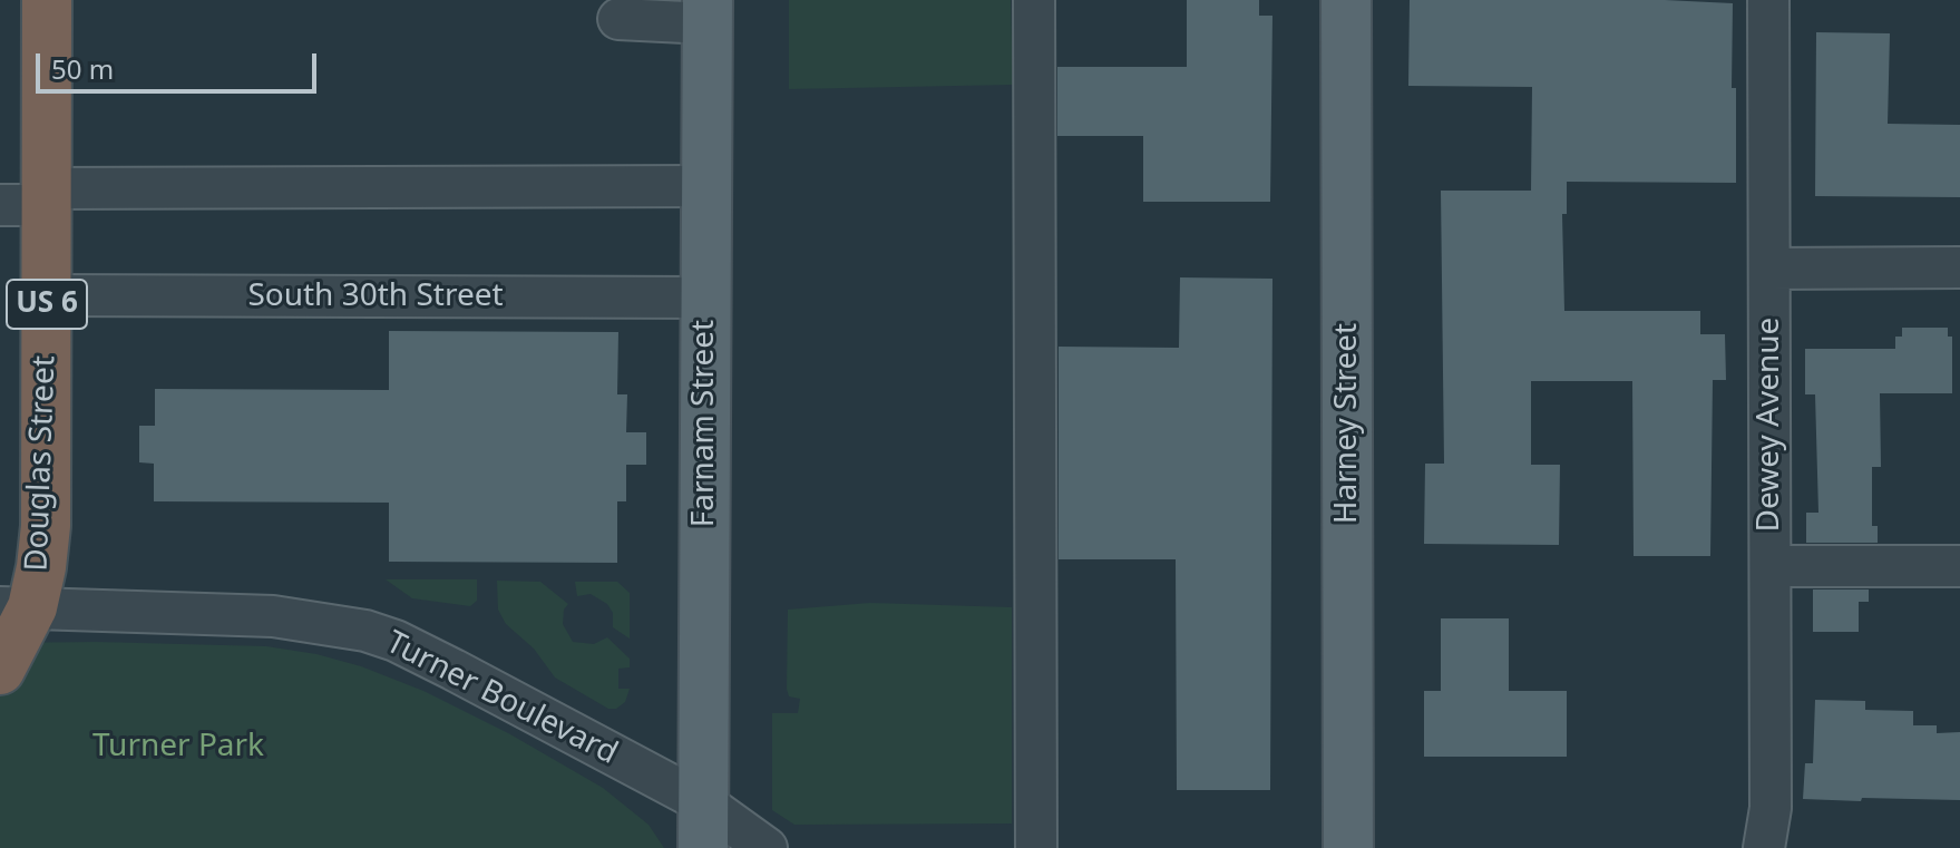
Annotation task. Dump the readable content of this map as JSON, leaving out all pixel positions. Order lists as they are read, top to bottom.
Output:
{
  "streets": {
    "highway": ["US 6", "Douglas Street"],
    "main road": ["Farnam Street", "Harney Street"],
    "street": ["South 30th Street", "Dewey Avenue", "Turner Boulevard"]
  },
  "crossings": [
    ["South 30th Street", "Farnam Street"],
    ["South 30th Street", "Douglas Street"],
    ["US 6", "Douglas Street"],
    ["US 6", "Turner Boulevard"],
    ["Farnam Street", "Turner Boulevard"],
    ["Douglas Street", "Turner Boulevard"]
  ],
  "parks": ["Turner Park"],
  "scale_bar": "50 m"
}
